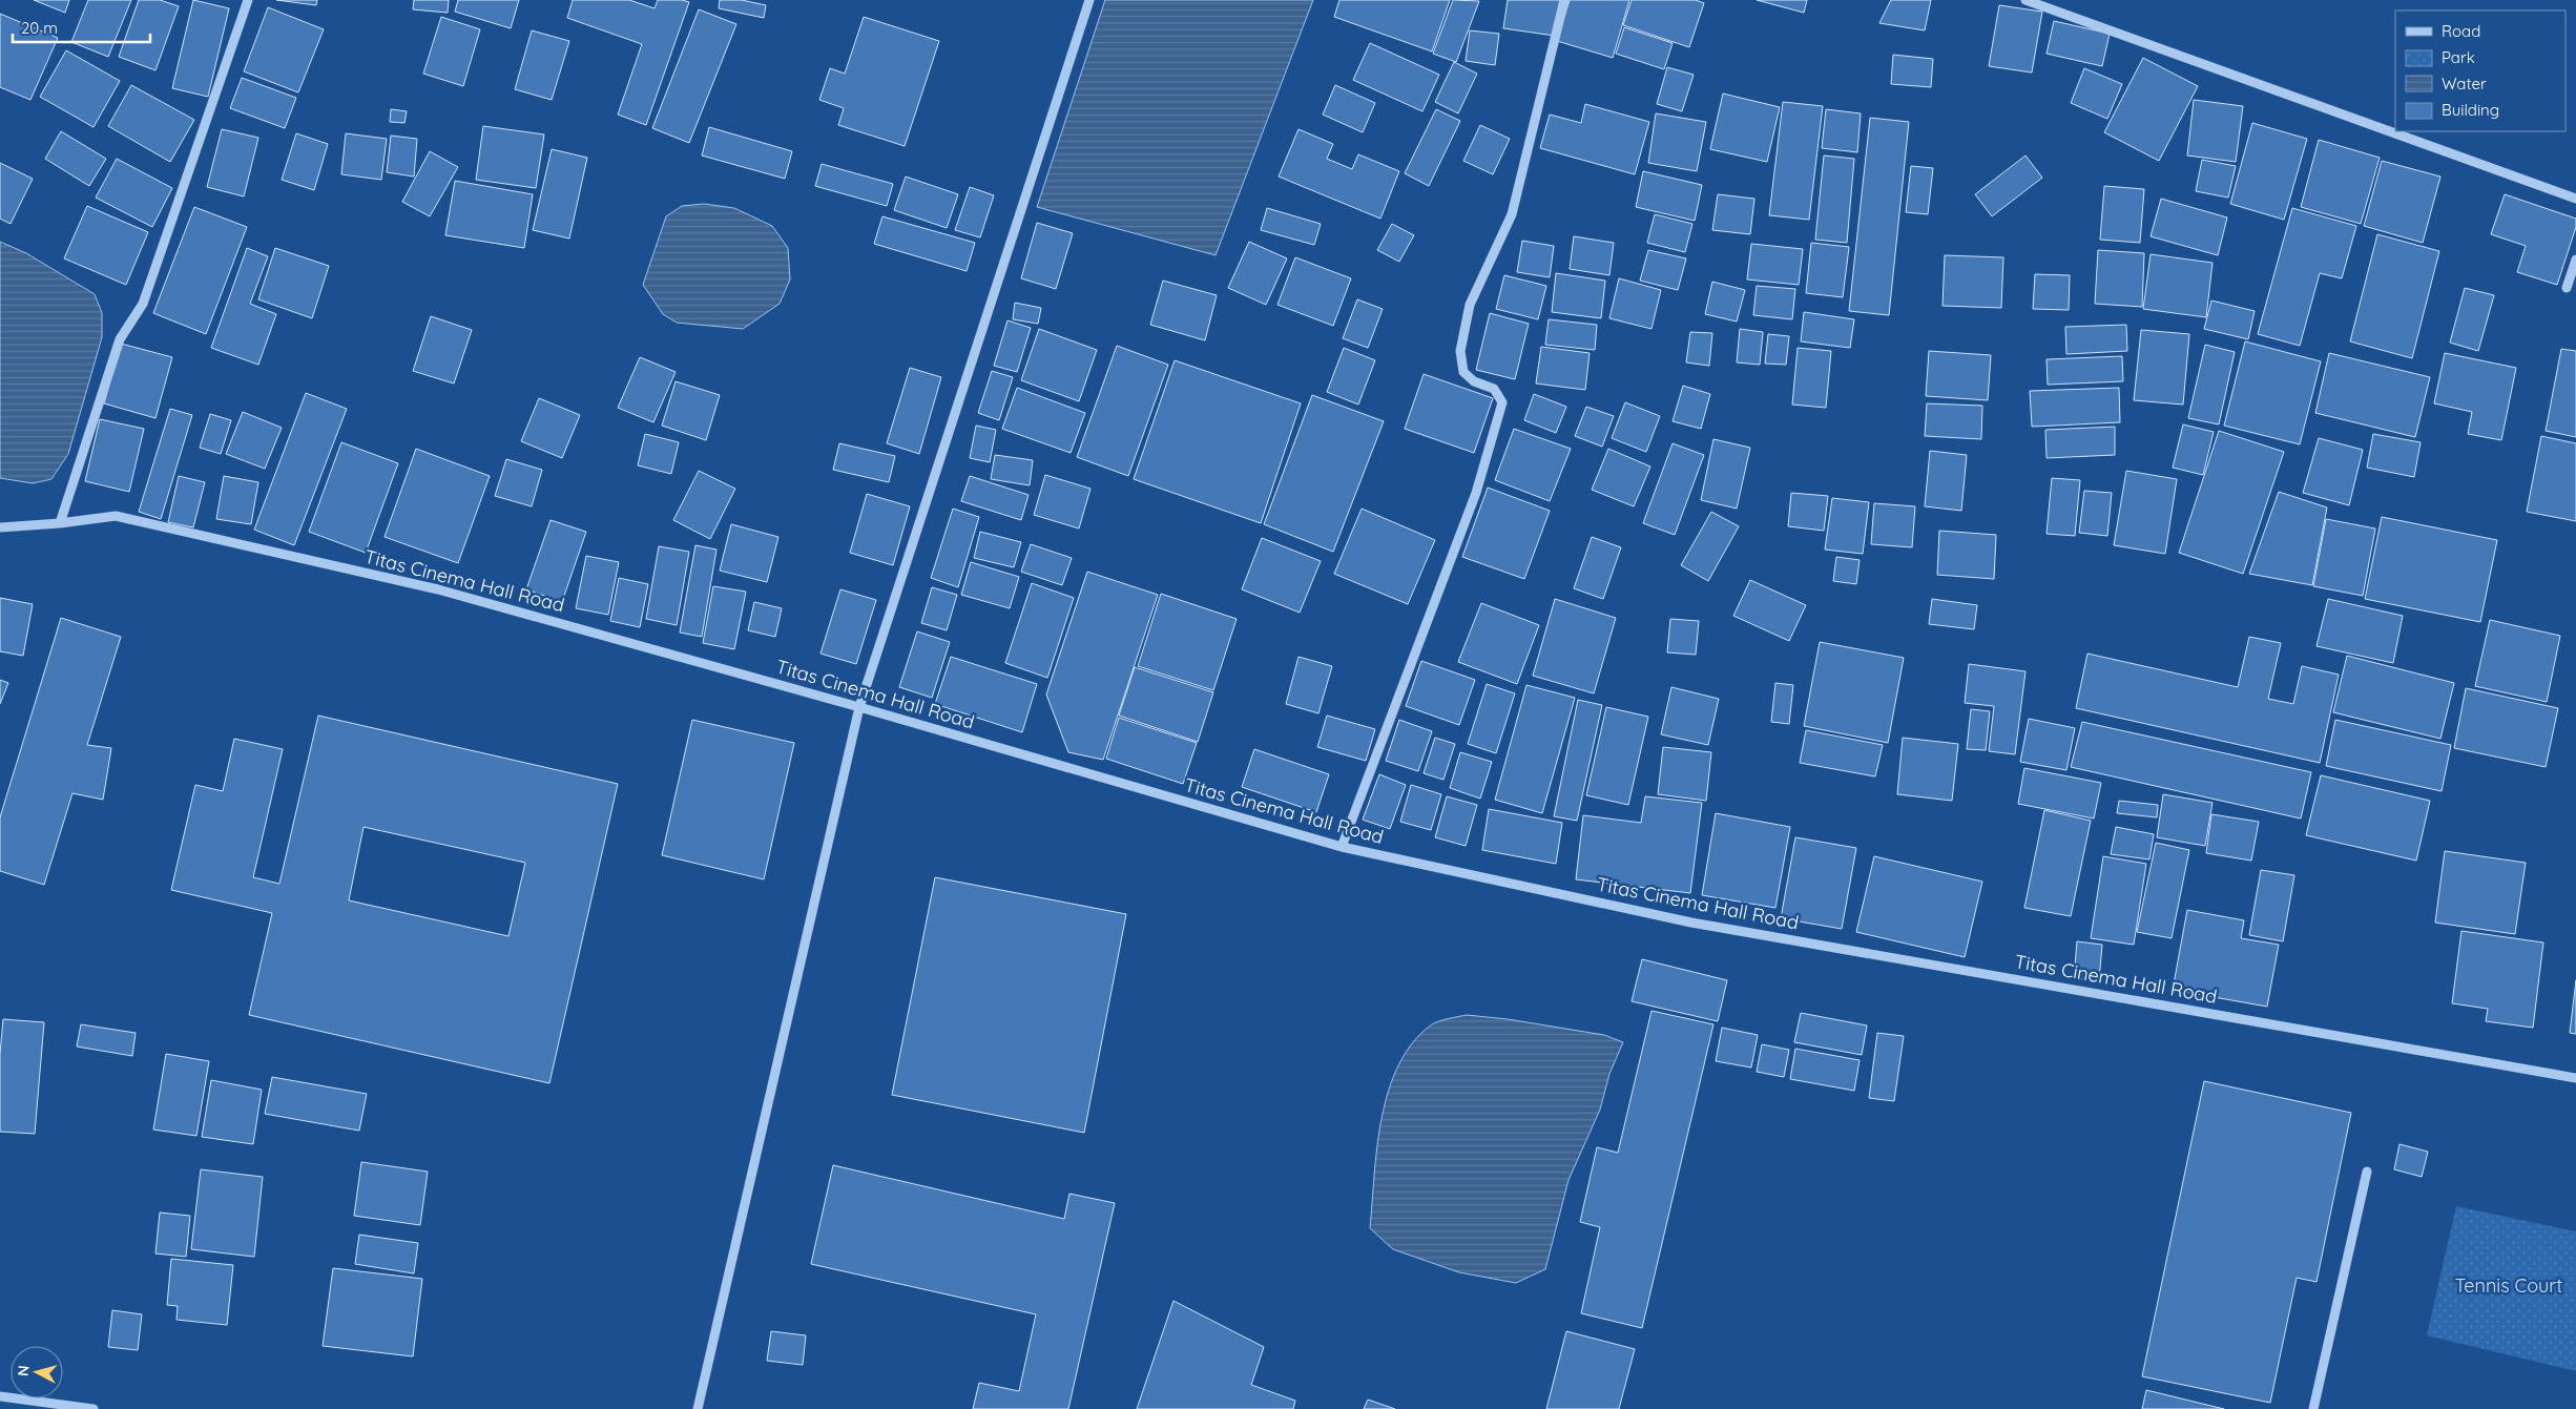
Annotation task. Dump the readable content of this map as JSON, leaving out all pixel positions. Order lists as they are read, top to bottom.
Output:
{
  "streets": {
    "street": ["Titas Cinema Hall Road"]
  },
  "parks": ["Tennis Court"],
  "legend": [
    "Road",
    "Park",
    "Water",
    "Building"
  ],
  "scale_bar": "20 m",
  "north": "left"
}
